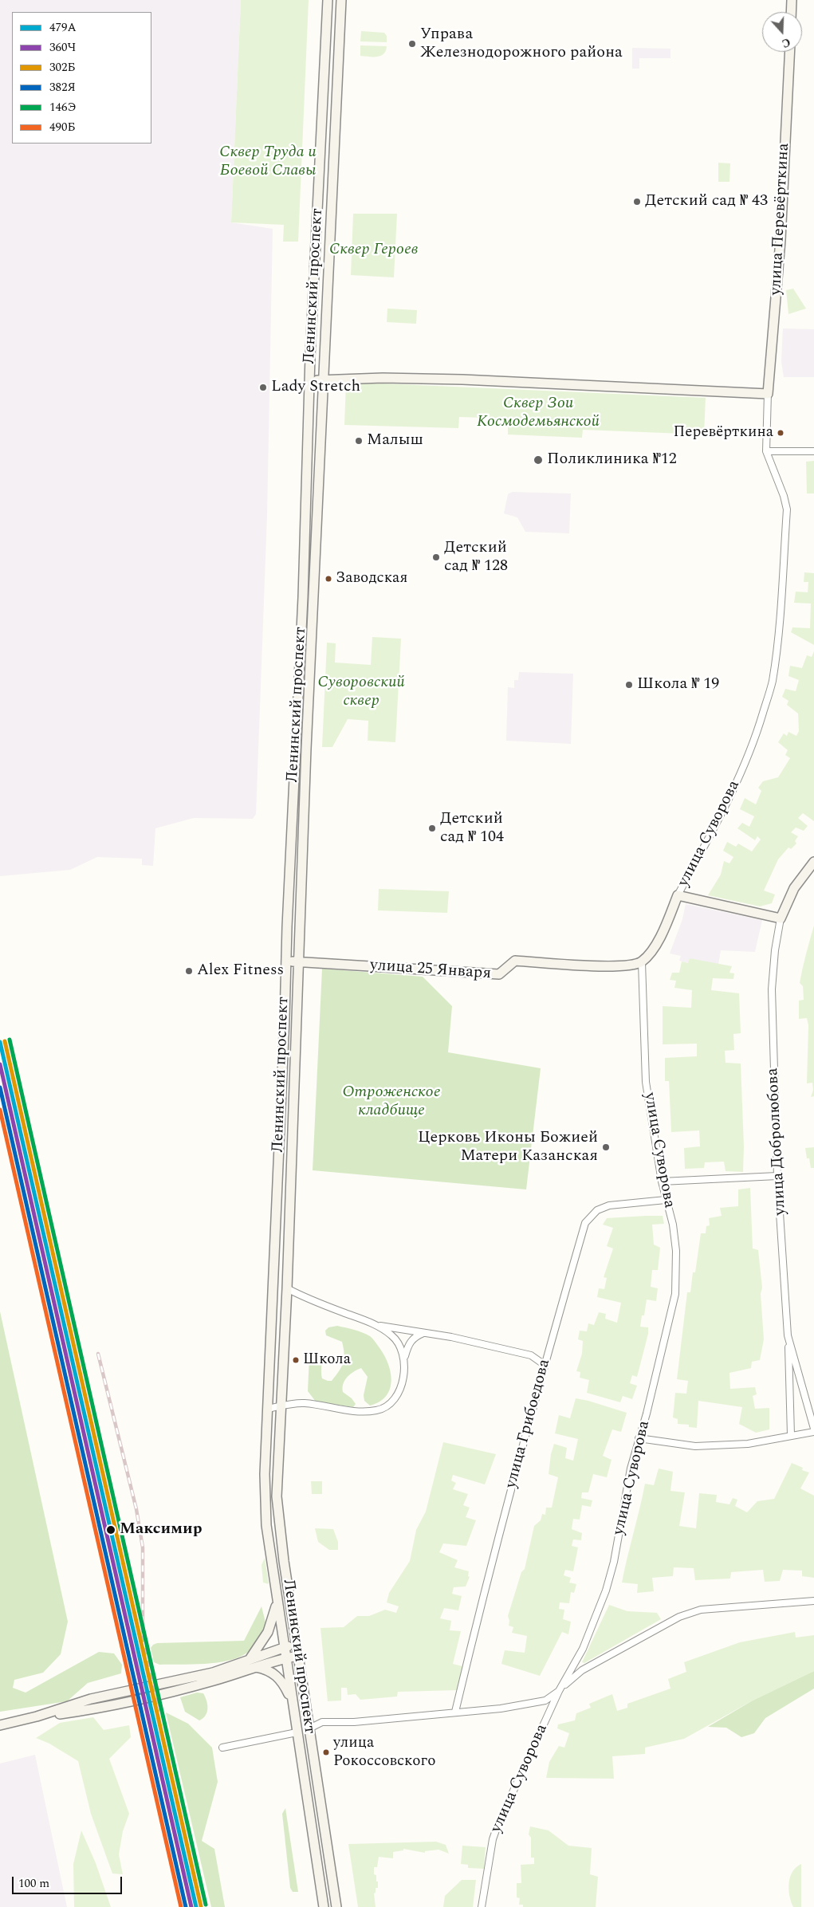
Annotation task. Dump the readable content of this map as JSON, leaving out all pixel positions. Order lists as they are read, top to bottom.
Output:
{
  "streets": {
    "main road": [
      "улица Перевёрткина",
      "Ленинский проспект",
      "улица Суворова",
      "улица 25 Января",
      "улица Добролюбова"
    ],
    "street": ["улица Грибоедова"]
  },
  "crossings": [
    ["улица Перевёрткина", "улица Суворова"],
    ["Ленинский проспект", "улица 25 Января"],
    ["улица Суворова", "улица 25 Января"],
    ["улица Суворова", "улица Грибоедова"]
  ],
  "parks": [
    "Сквер Труда и Боевой Славы",
    "Сквер Героев",
    "Сквер Зои Космодемьянской",
    "Суворовский сквер",
    "Отроженское кладбище"
  ],
  "places": [
    "Управа Железнодорожного района",
    "Детский сад № 43",
    "Lady Stretch",
    "Перевёрткина",
    "Малыш",
    "Поликлиника №12",
    "Детский сад № 128",
    "Заводская",
    "Школа № 19",
    "Детский сад № 104",
    "Alex Fitness",
    "Церковь Иконы Божией Матери Казанская",
    "Школа",
    "Максимир",
    "улица Рокоссовского"
  ],
  "lines": [
    "transit line 146Э",
    "transit line 302Б",
    "transit line 479А",
    "transit line 360Ч",
    "transit line 382Я",
    "transit line 490Б"
  ],
  "legend": [
    "479А",
    "360Ч",
    "302Б",
    "382Я",
    "146Э",
    "490Б"
  ],
  "scale_bar": "100 m",
  "north": "bottom"
}
